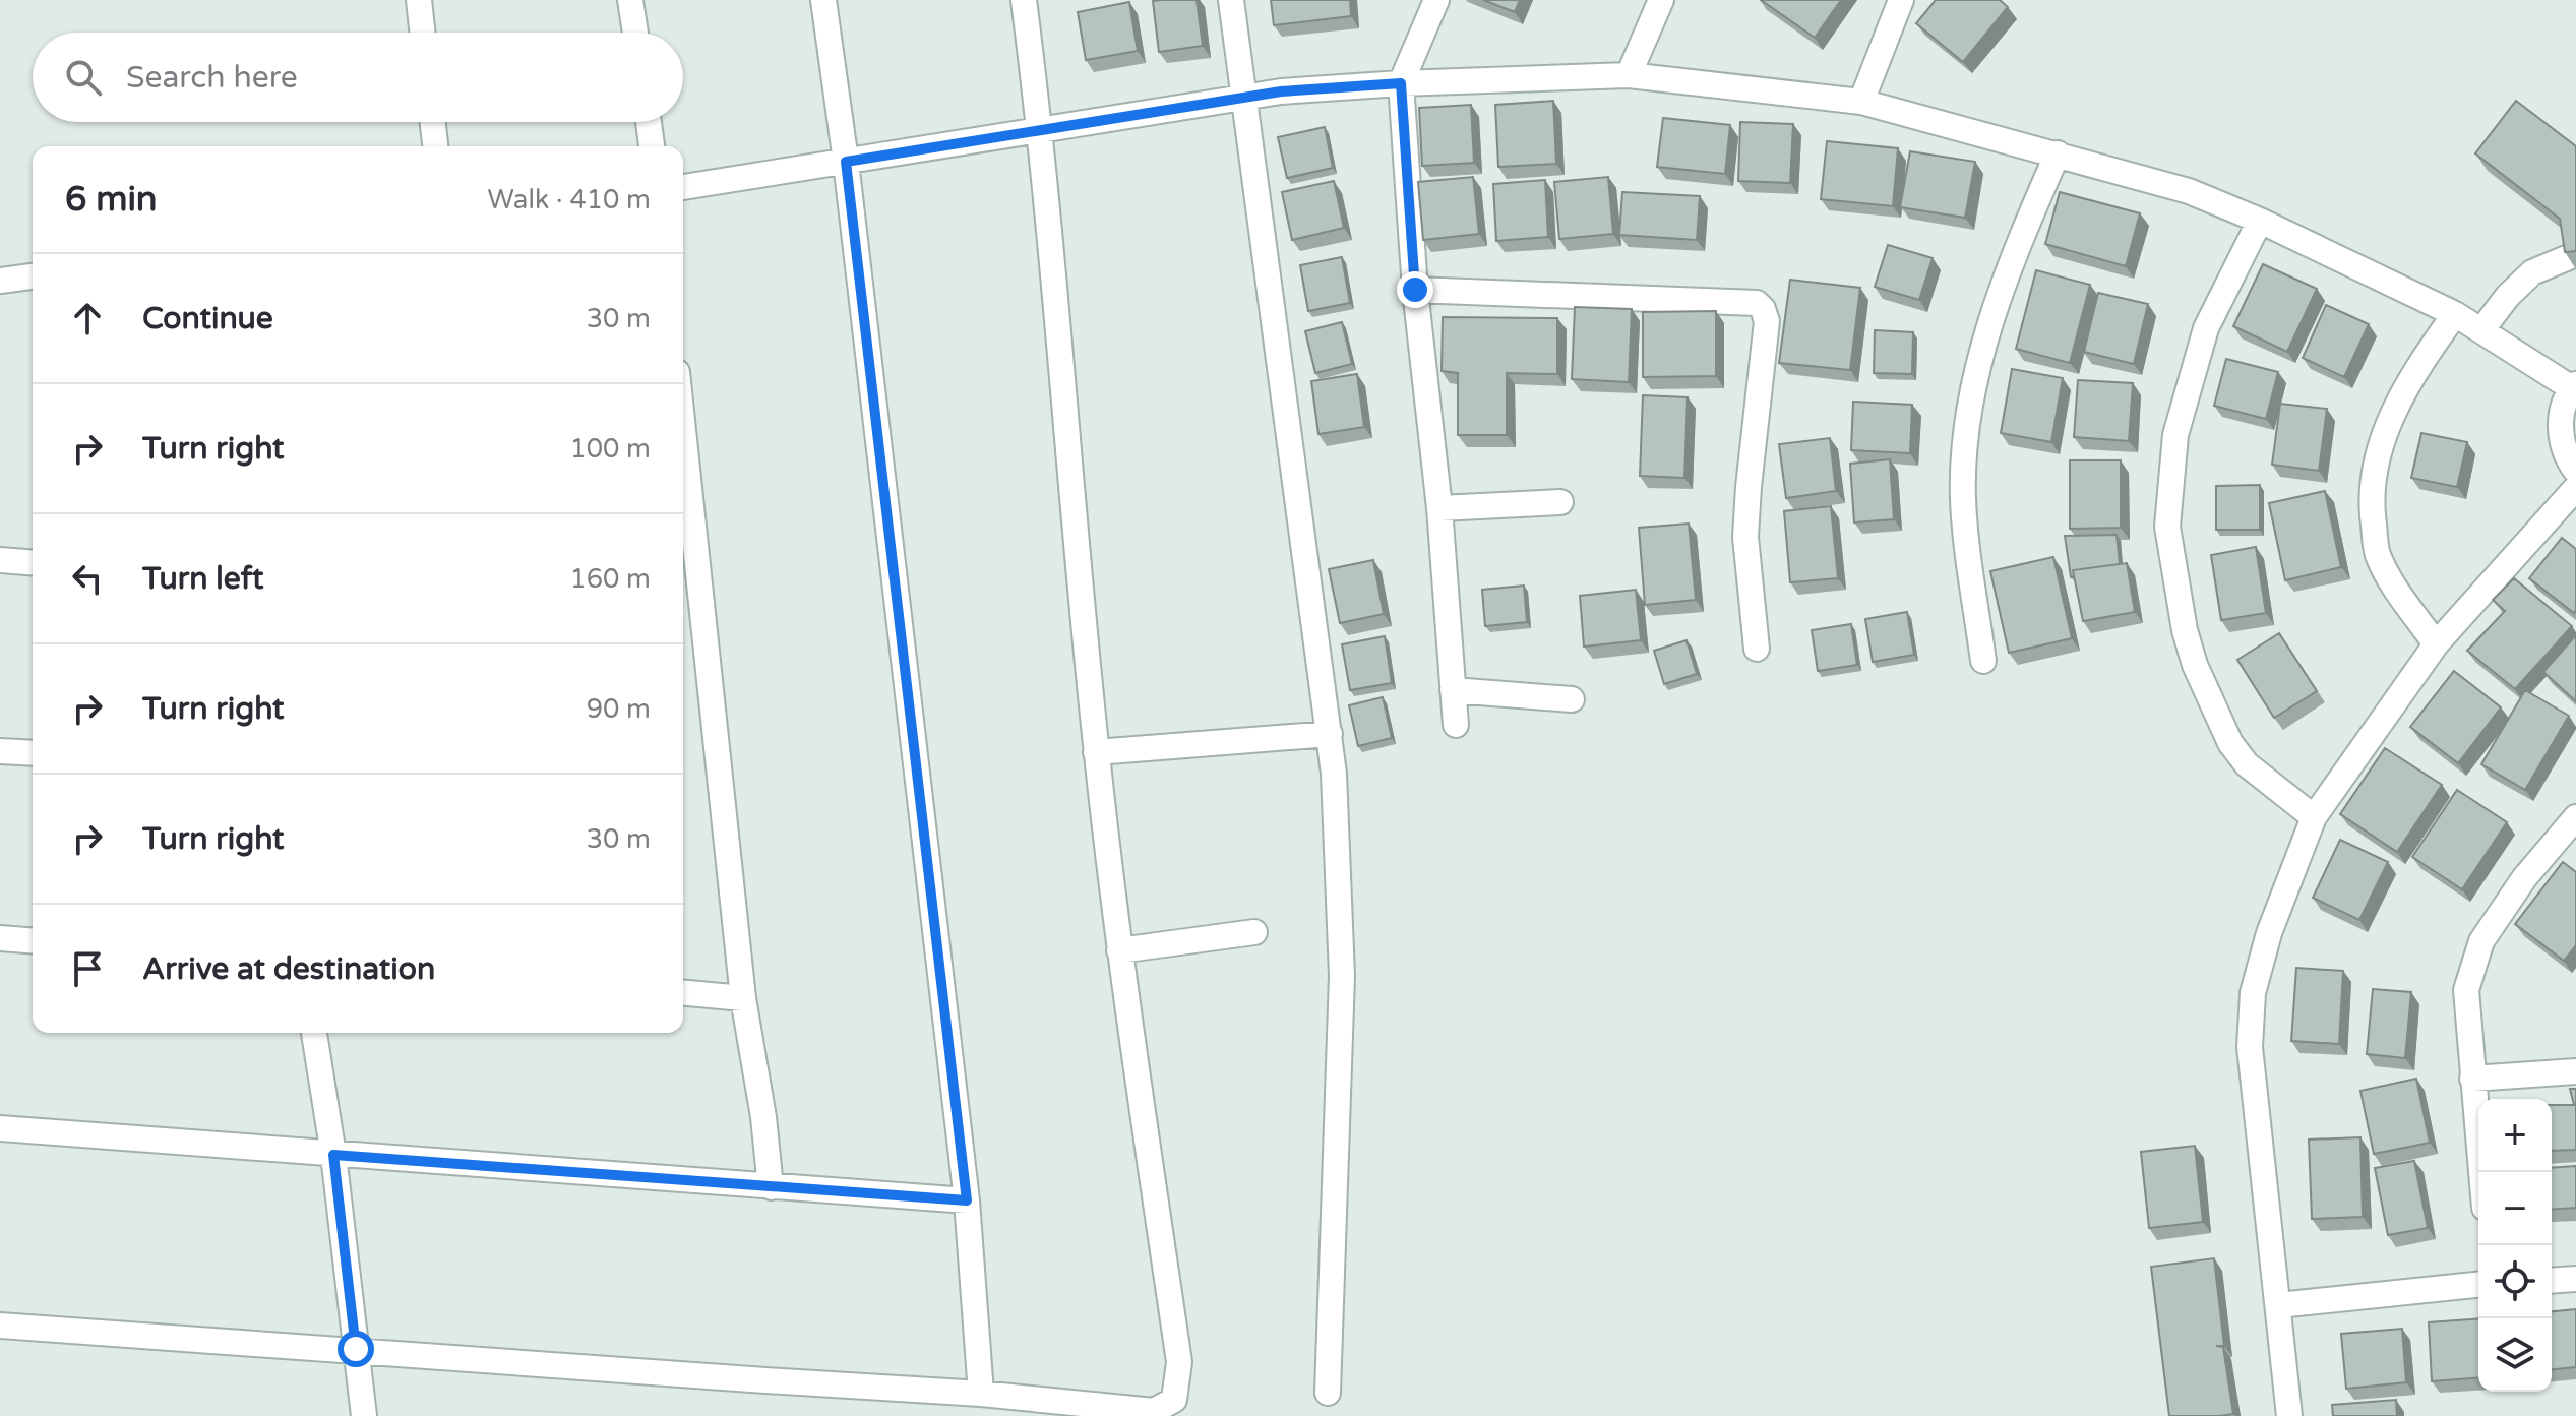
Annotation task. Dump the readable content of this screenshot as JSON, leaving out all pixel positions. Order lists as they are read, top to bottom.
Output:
{
  "page": {
    "search": "Search here",
    "heading": ["6 min", "Walk · 410 m"],
    "list": [
      ["Continue", "30 m"],
      ["Turn right", "100 m"],
      ["Turn left", "160 m"],
      ["Turn right", "90 m"],
      ["Turn right", "30 m"],
      "Arrive at destination"
    ],
    "map_buttons": ["+", "−"]
  }
}
